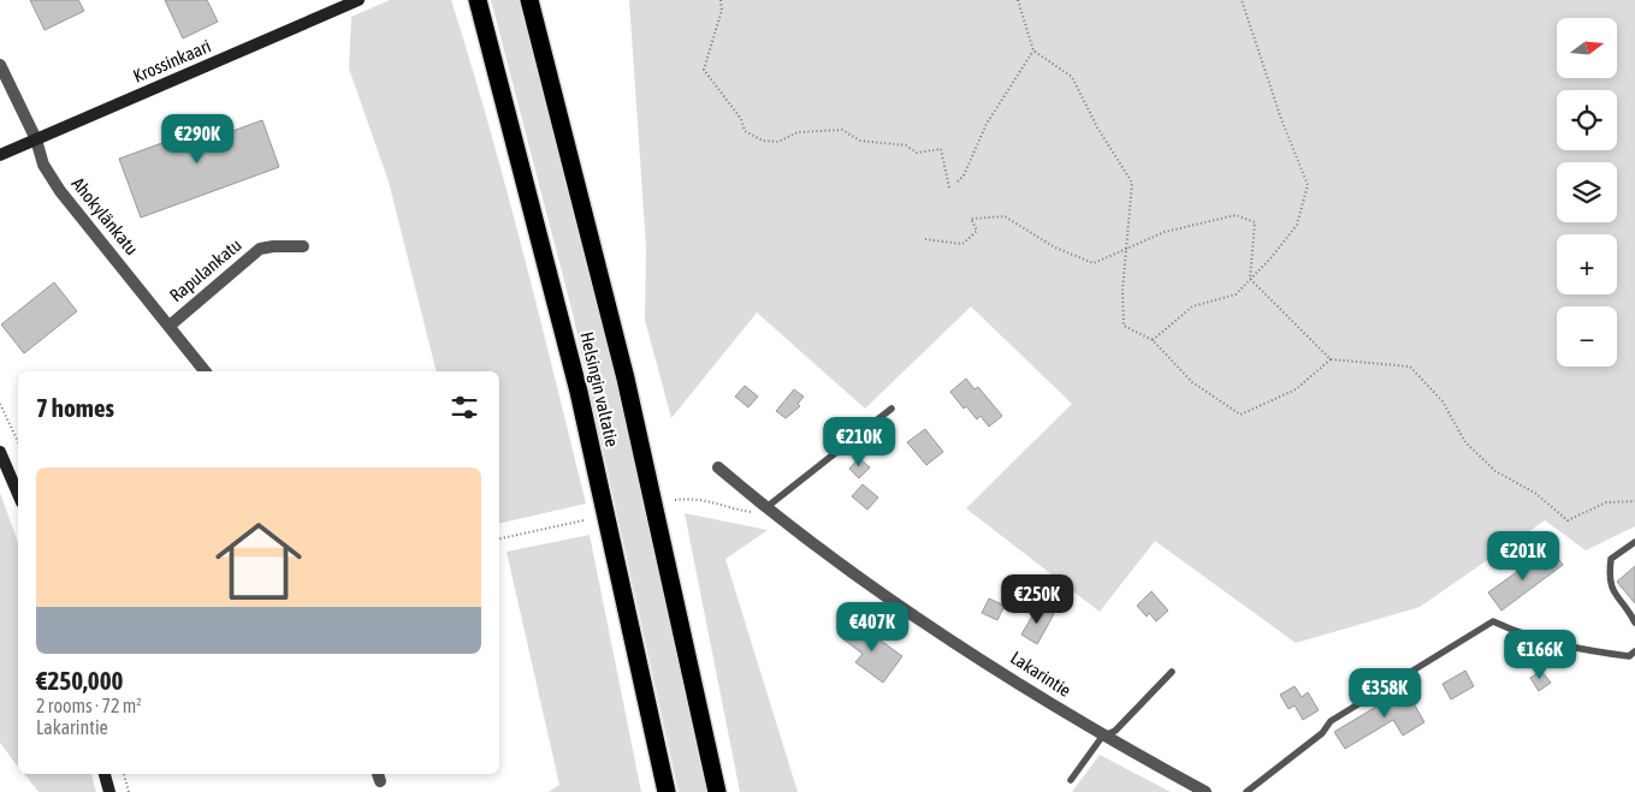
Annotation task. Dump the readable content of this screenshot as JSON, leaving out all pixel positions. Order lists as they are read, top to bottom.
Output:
{
  "streets": {
    "highway": ["Helsingin valtatie"],
    "street": [
      "Krossinkaari",
      "Ahokylänkatu",
      "Rapulankatu",
      "Lakarintie"
    ]
  },
  "crossings": [
    ["Krossinkaari", "Ahokylänkatu"],
    ["Ahokylänkatu", "Rapulankatu"]
  ],
  "north": "right",
  "page": {
    "map_buttons": ["+", "−"],
    "price": [
      "€290K",
      "€210K",
      "€201K",
      "€250K",
      "€407K",
      "€166K",
      "€358K"
    ],
    "heading": "7 homes",
    "list": [
      {
        "name": "€250,000",
        "note": "2 rooms · 72 m² · Lakarintie"
      }
    ]
  }
}
